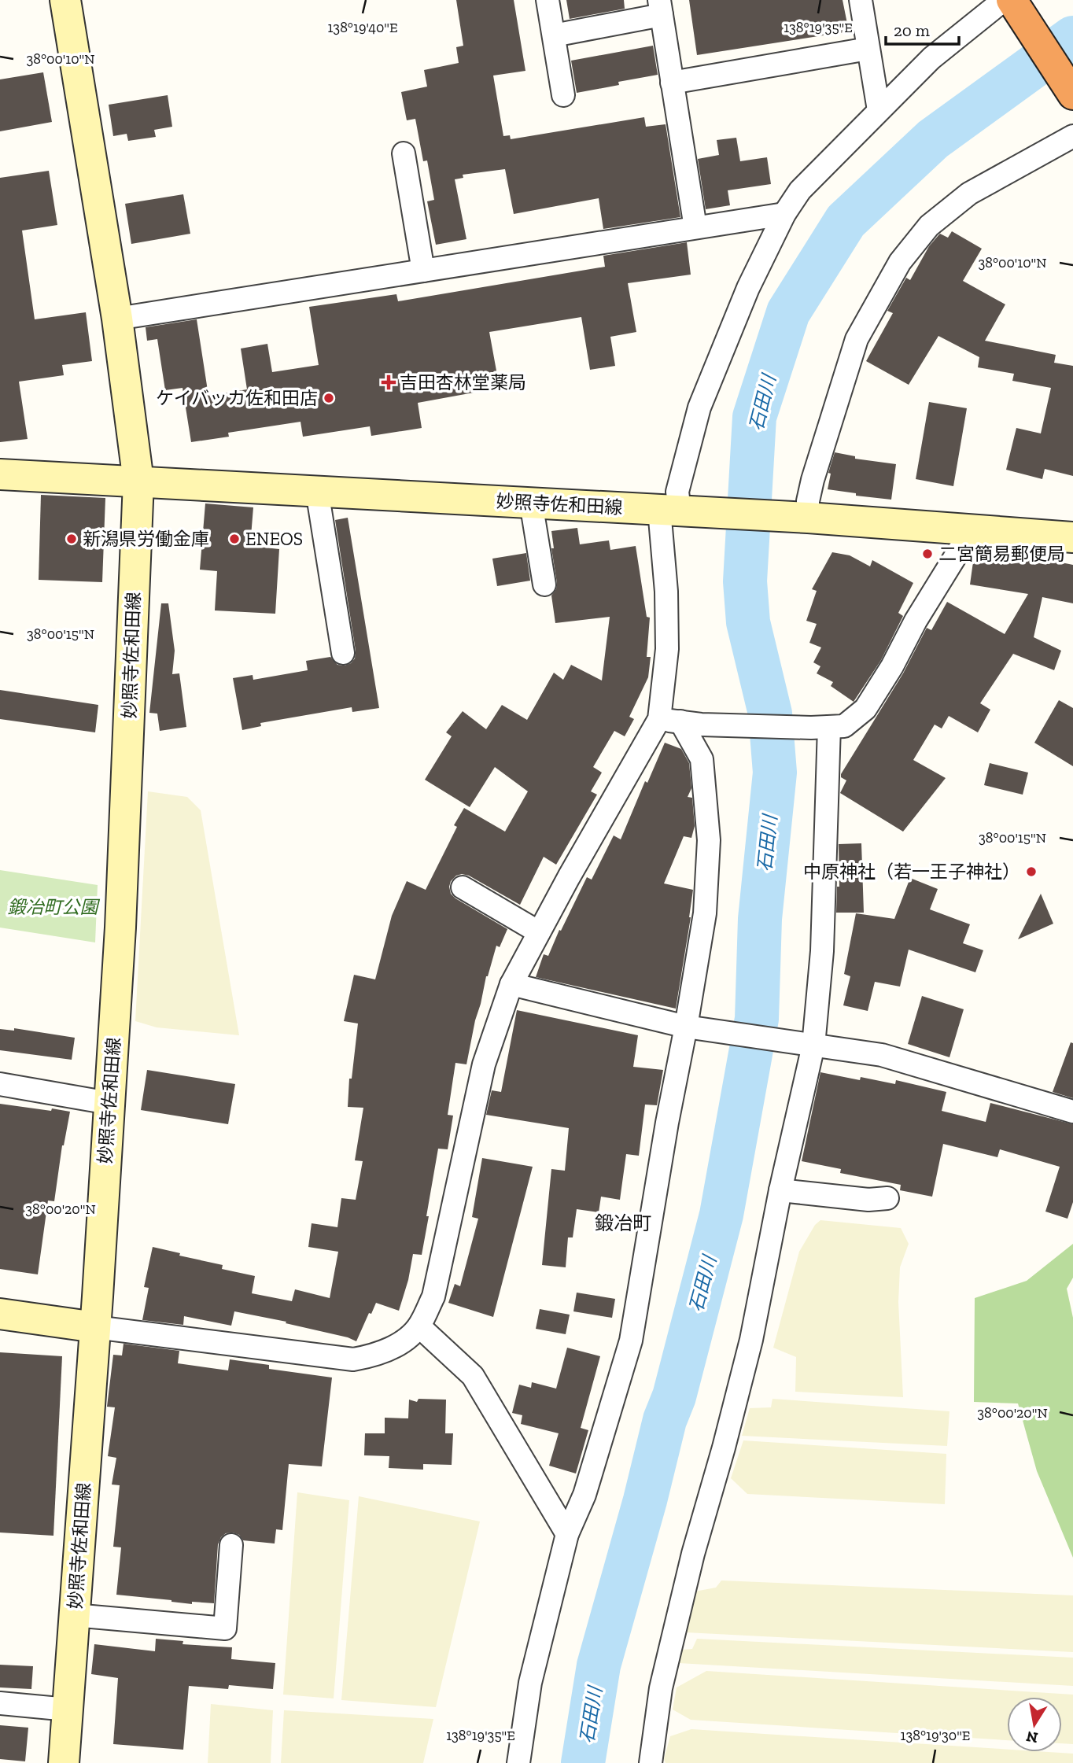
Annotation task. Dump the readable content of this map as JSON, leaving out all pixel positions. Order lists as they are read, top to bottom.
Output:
{
  "streets": {
    "main road": ["妙照寺佐和田線"]
  },
  "districts": ["鍛冶町"],
  "water": ["石田川"],
  "parks": ["鍛冶町公園"],
  "places": {
    "health": ["吉田杏林堂薬局"],
    "other": [
      "ケイバッカ佐和田店",
      "新潟県労働金庫",
      "ENEOS",
      "二宮簡易郵便局",
      "中原神社（若一王子神社）"
    ]
  },
  "scale_bar": "20 m",
  "north": "bottom",
  "coordinates": [
    "138°19'40\"E",
    "138°19'35\"E",
    "38°00'10\"N",
    "38°00'15\"N",
    "38°00'20\"N",
    "138°19'30\"E"
  ]
}
